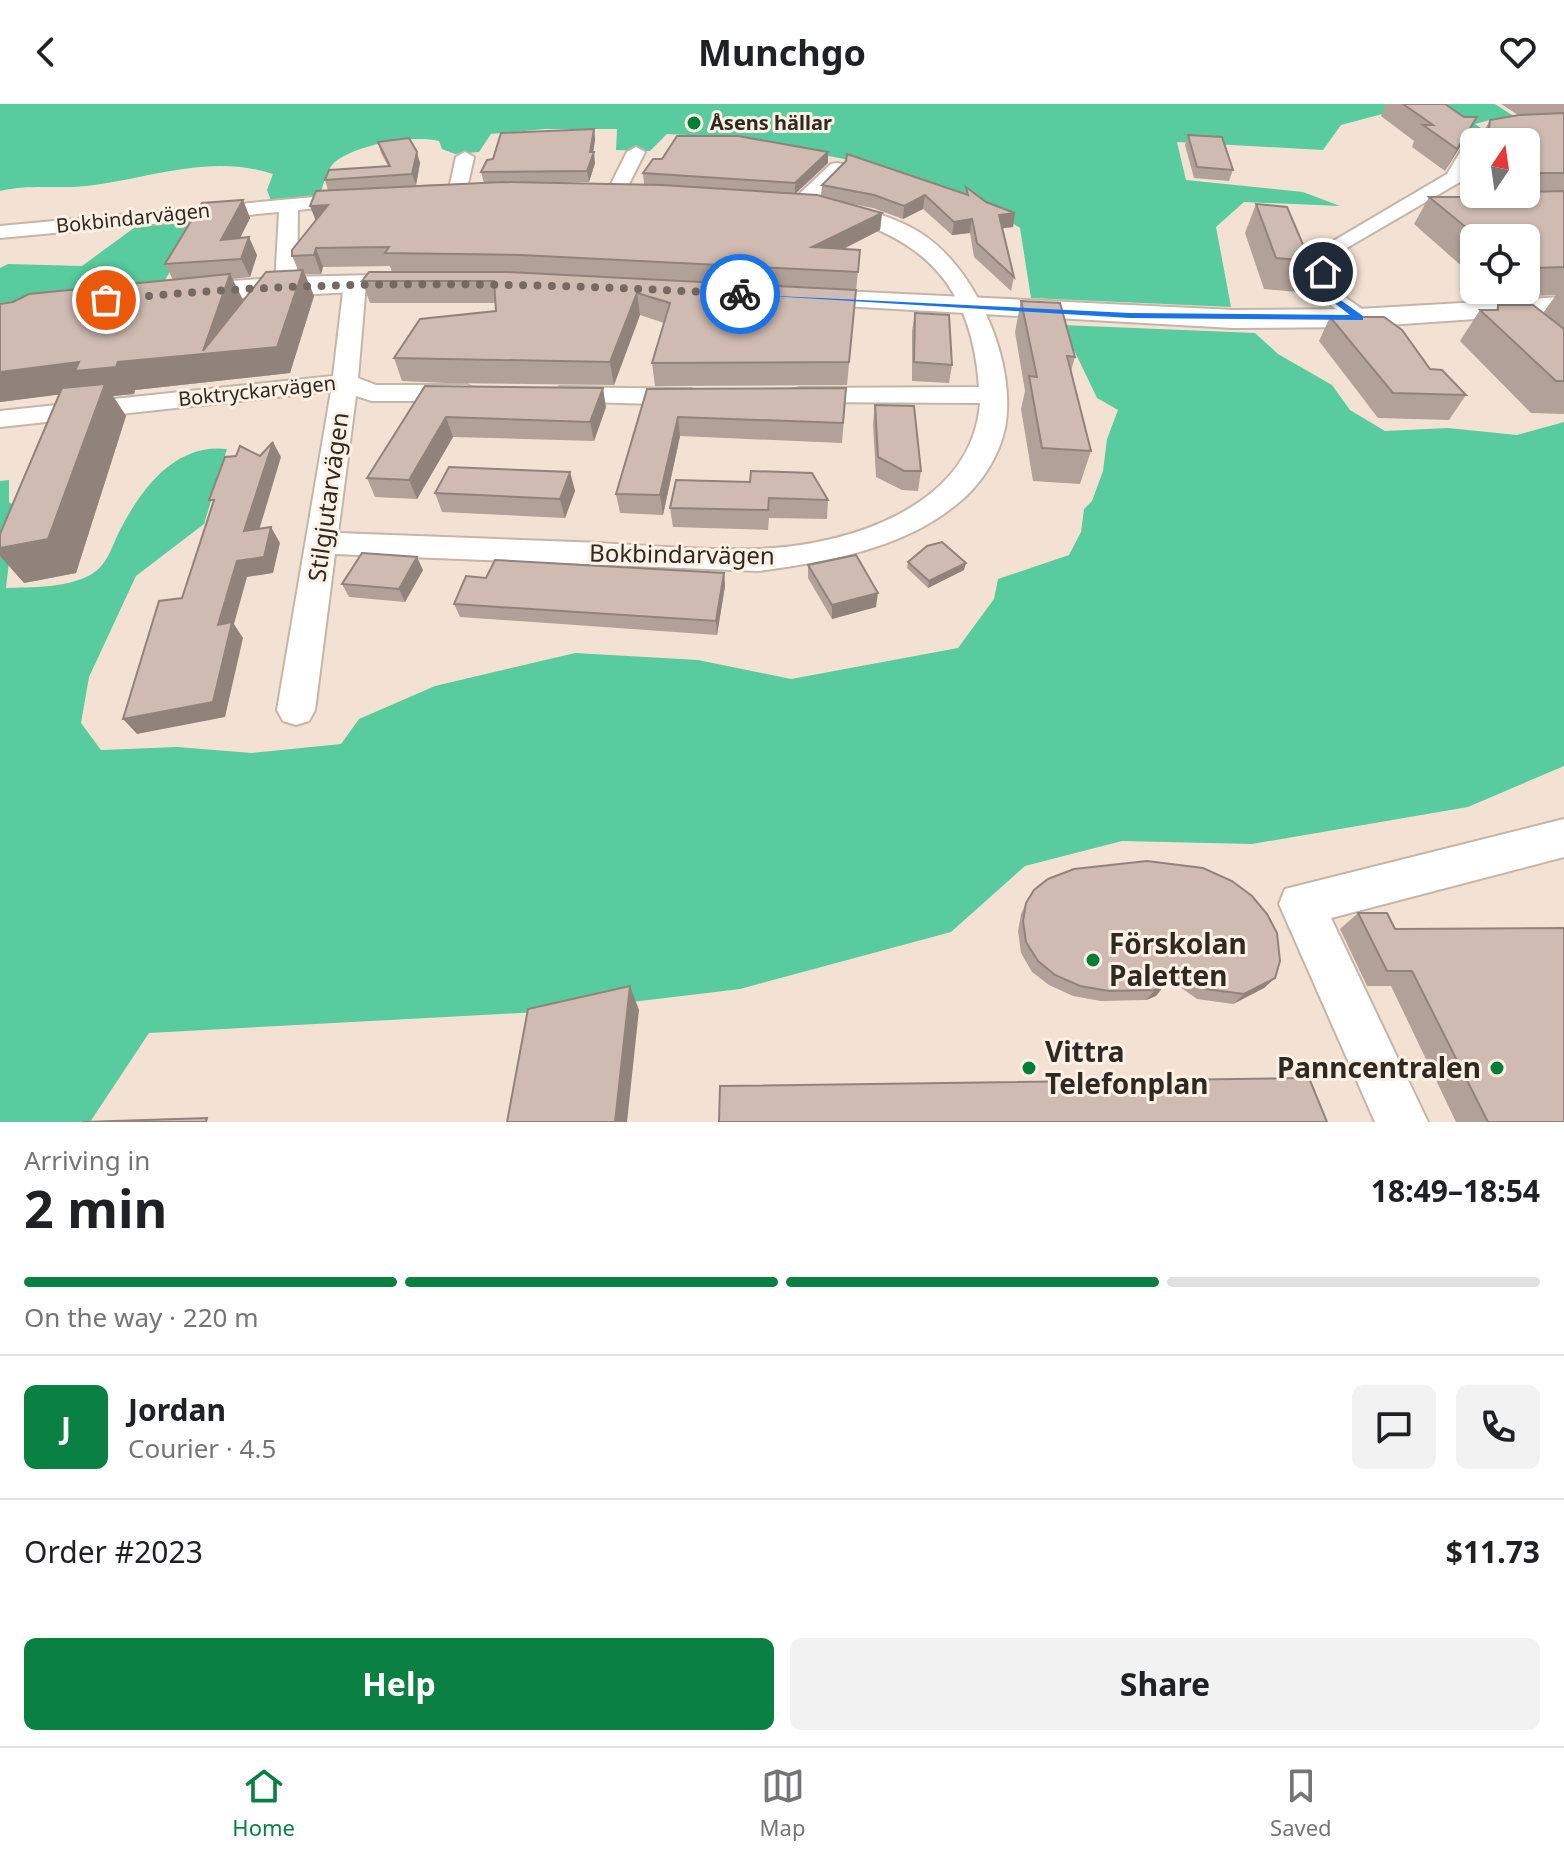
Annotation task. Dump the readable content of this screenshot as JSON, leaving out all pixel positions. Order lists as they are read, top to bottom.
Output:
{
  "streets": {
    "street": ["Bokbindarvägen", "Boktryckarvägen", "Stilgjutarvägen"]
  },
  "crossings": [
    ["Bokbindarvägen", "Stilgjutarvägen"],
    ["Boktryckarvägen", "Stilgjutarvägen"]
  ],
  "places": [
    "Åsens hällar",
    "Förskolan Paletten",
    "Vittra Telefonplan",
    "Panncentralen"
  ],
  "north": "top",
  "page": {
    "header": "Munchgo",
    "heading": ["2 min", "Arriving in", "18:49–18:54"],
    "panel": [
      "Jordan",
      "Courier · 4.5",
      "Order #2023",
      "$11.73"
    ],
    "bar": "On the way · 220 m",
    "round": "J",
    "buttons": ["Help", "Share"],
    "tabs": ["Home", "Map", "Saved"]
  }
}
